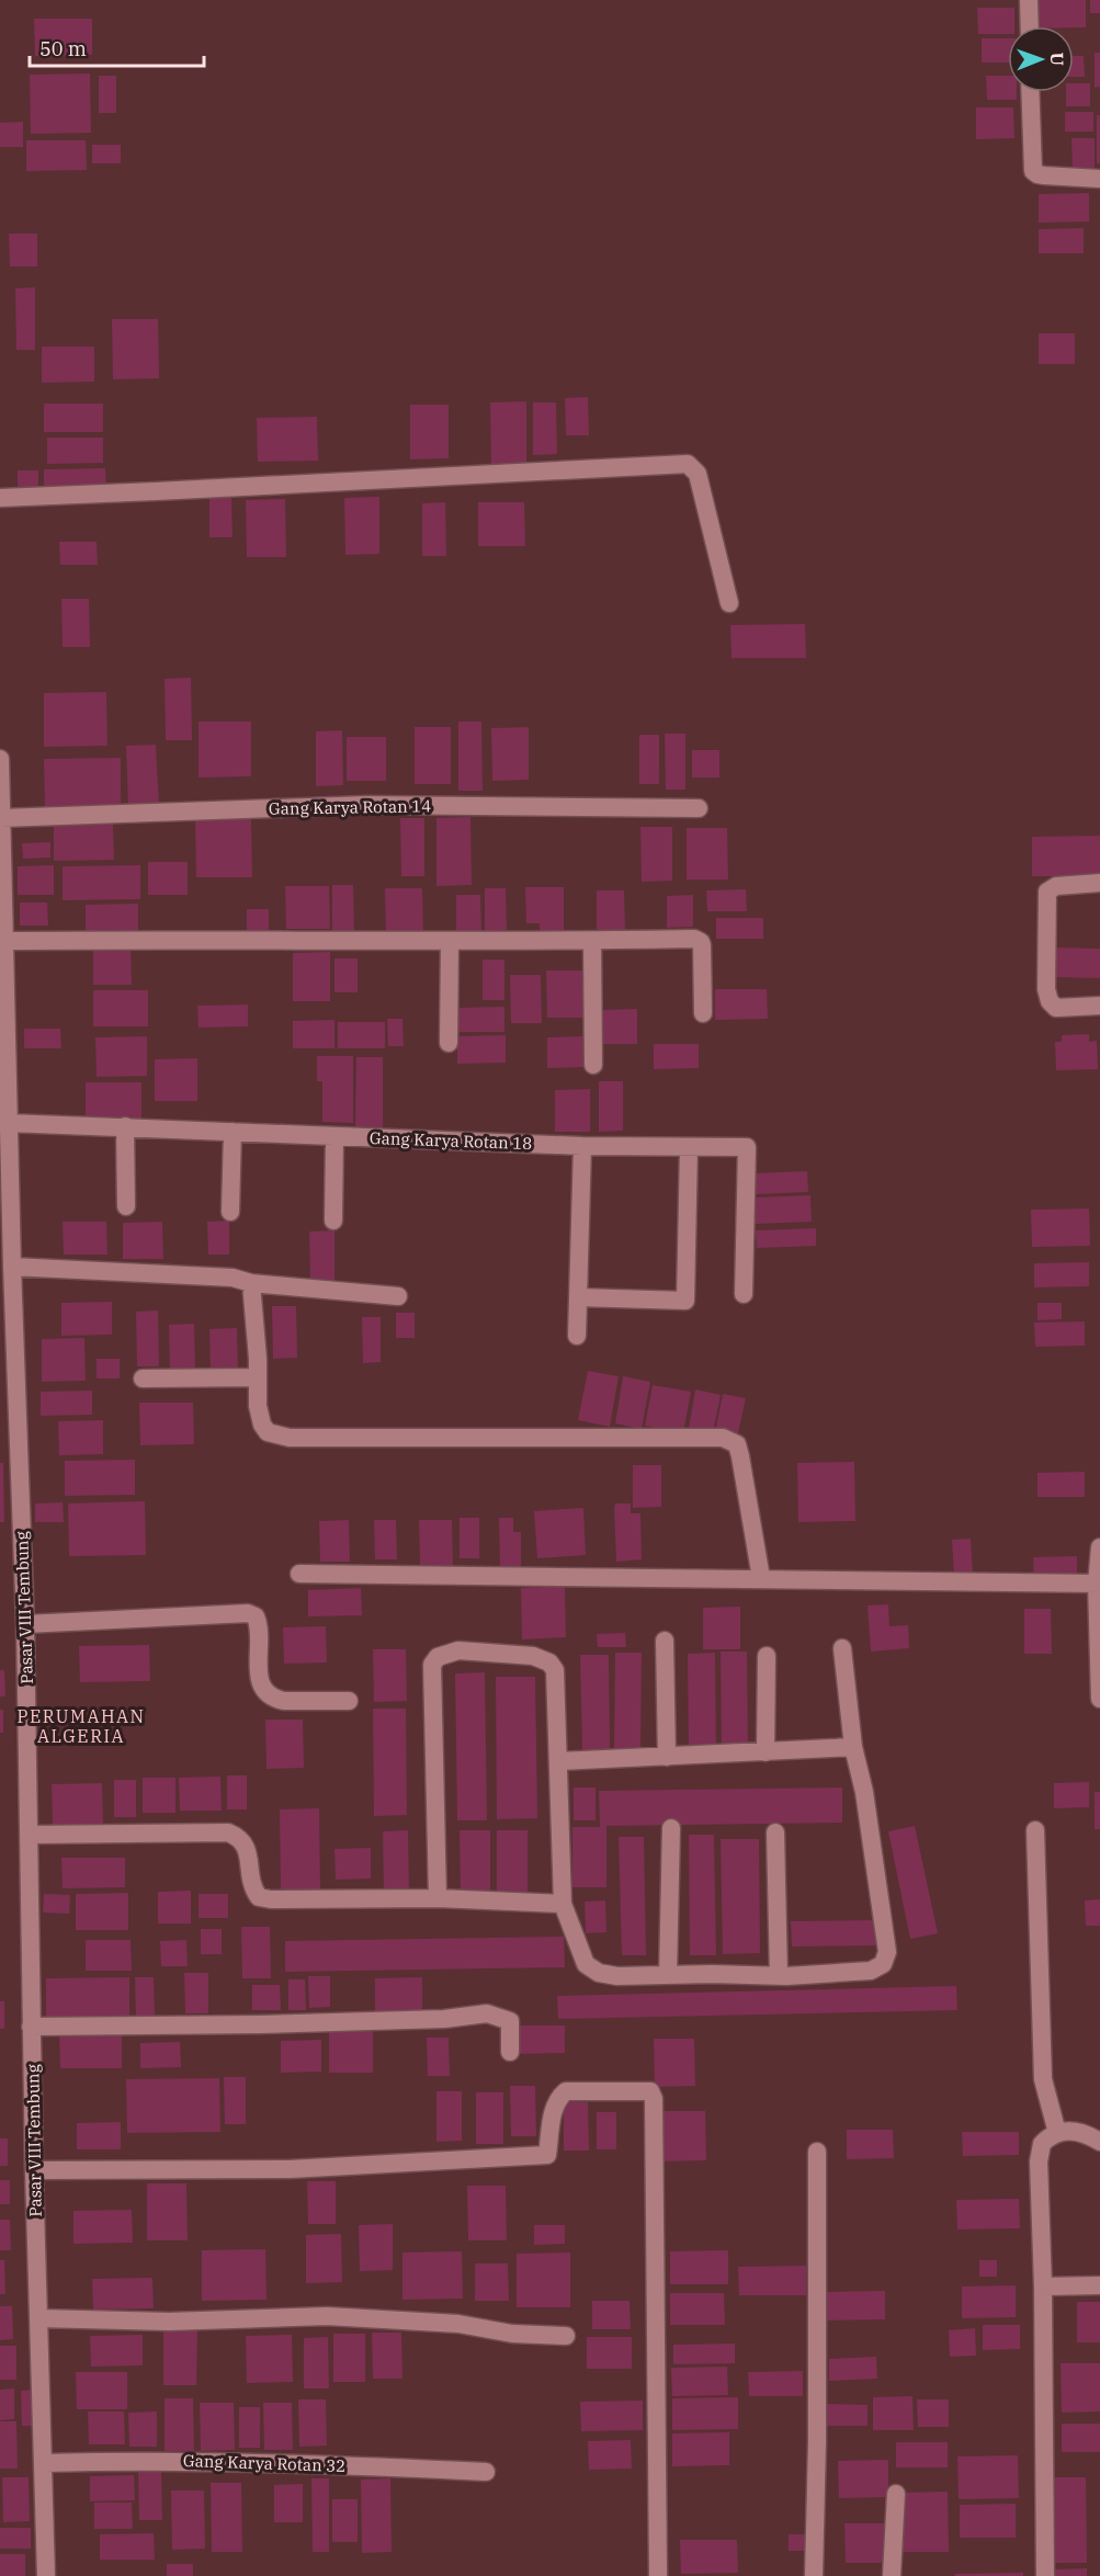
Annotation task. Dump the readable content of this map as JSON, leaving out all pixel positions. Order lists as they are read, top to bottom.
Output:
{
  "streets": {
    "street": [
      "Gang Karya Rotan 14",
      "Gang Karya Rotan 18",
      "Pasar VIII Tembung",
      "Gang Karya Rotan 32"
    ]
  },
  "crossings": [
    ["Gang Karya Rotan 14", "Pasar VIII Tembung"],
    ["Gang Karya Rotan 18", "Pasar VIII Tembung"],
    ["Pasar VIII Tembung", "Gang Karya Rotan 32"]
  ],
  "districts": ["PERUMAHAN ALGERIA"],
  "scale_bar": "50 m",
  "north": "right"
}
